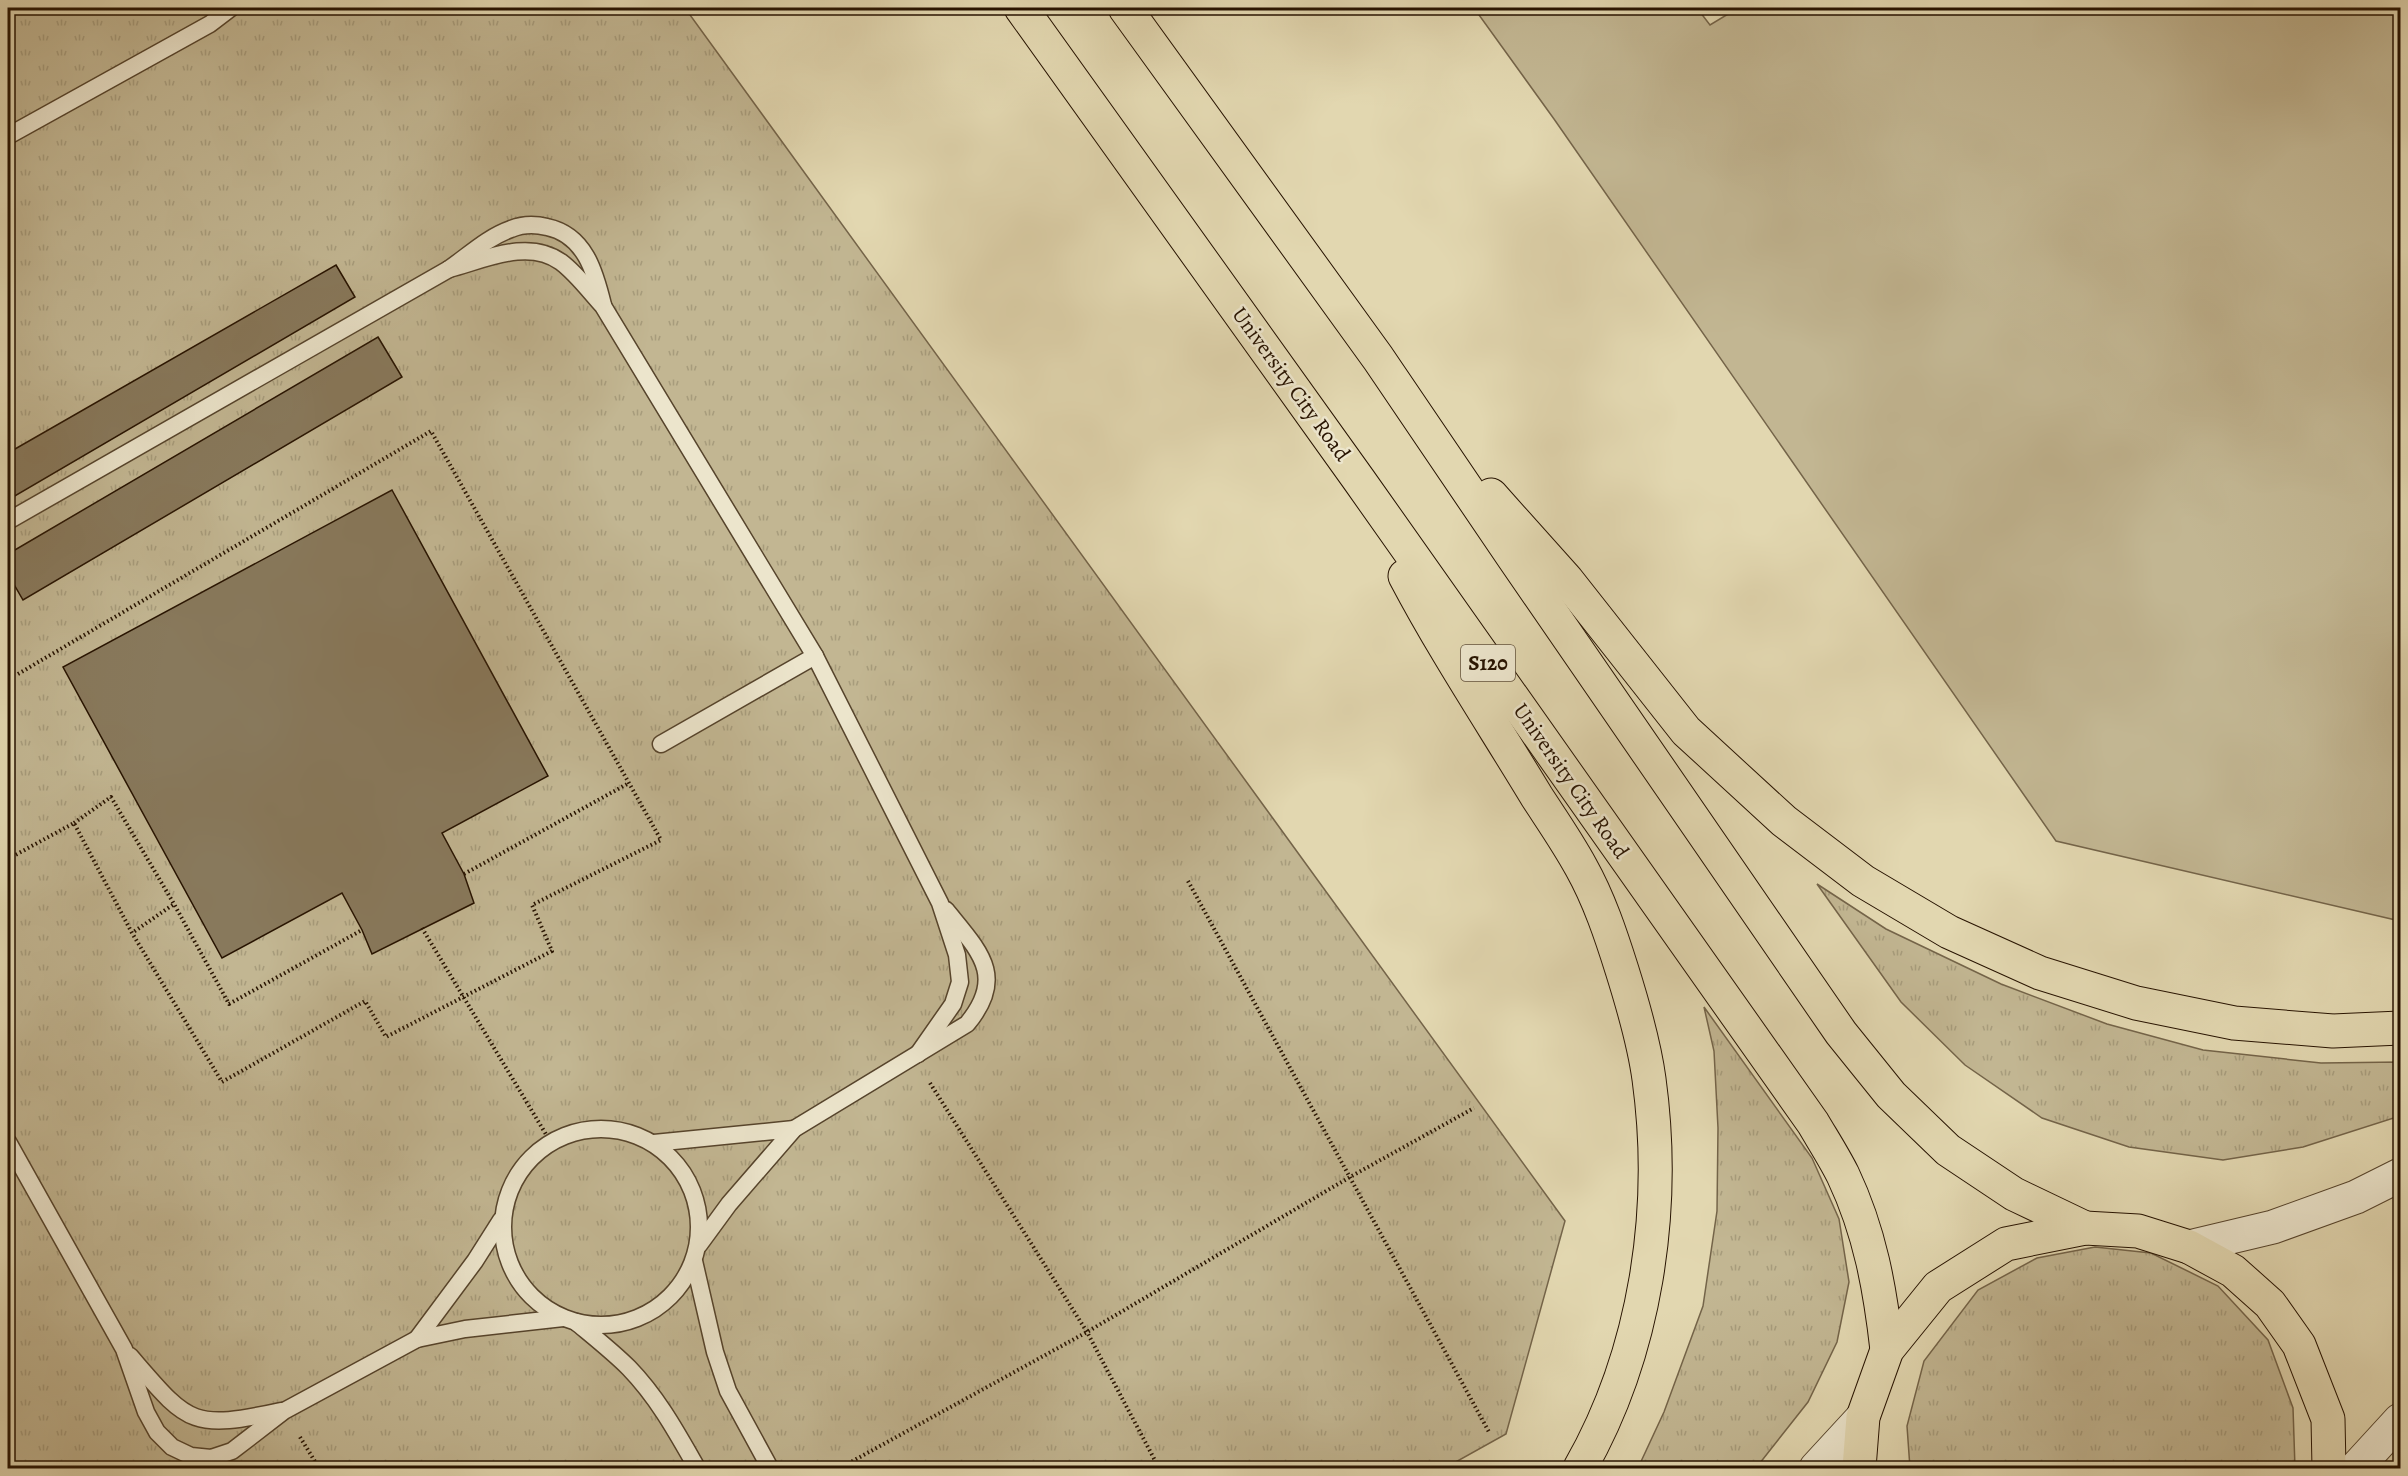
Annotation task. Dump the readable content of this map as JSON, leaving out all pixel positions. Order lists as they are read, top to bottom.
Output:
{
  "streets": {
    "main road": ["University City Road", "S120"]
  }
}
